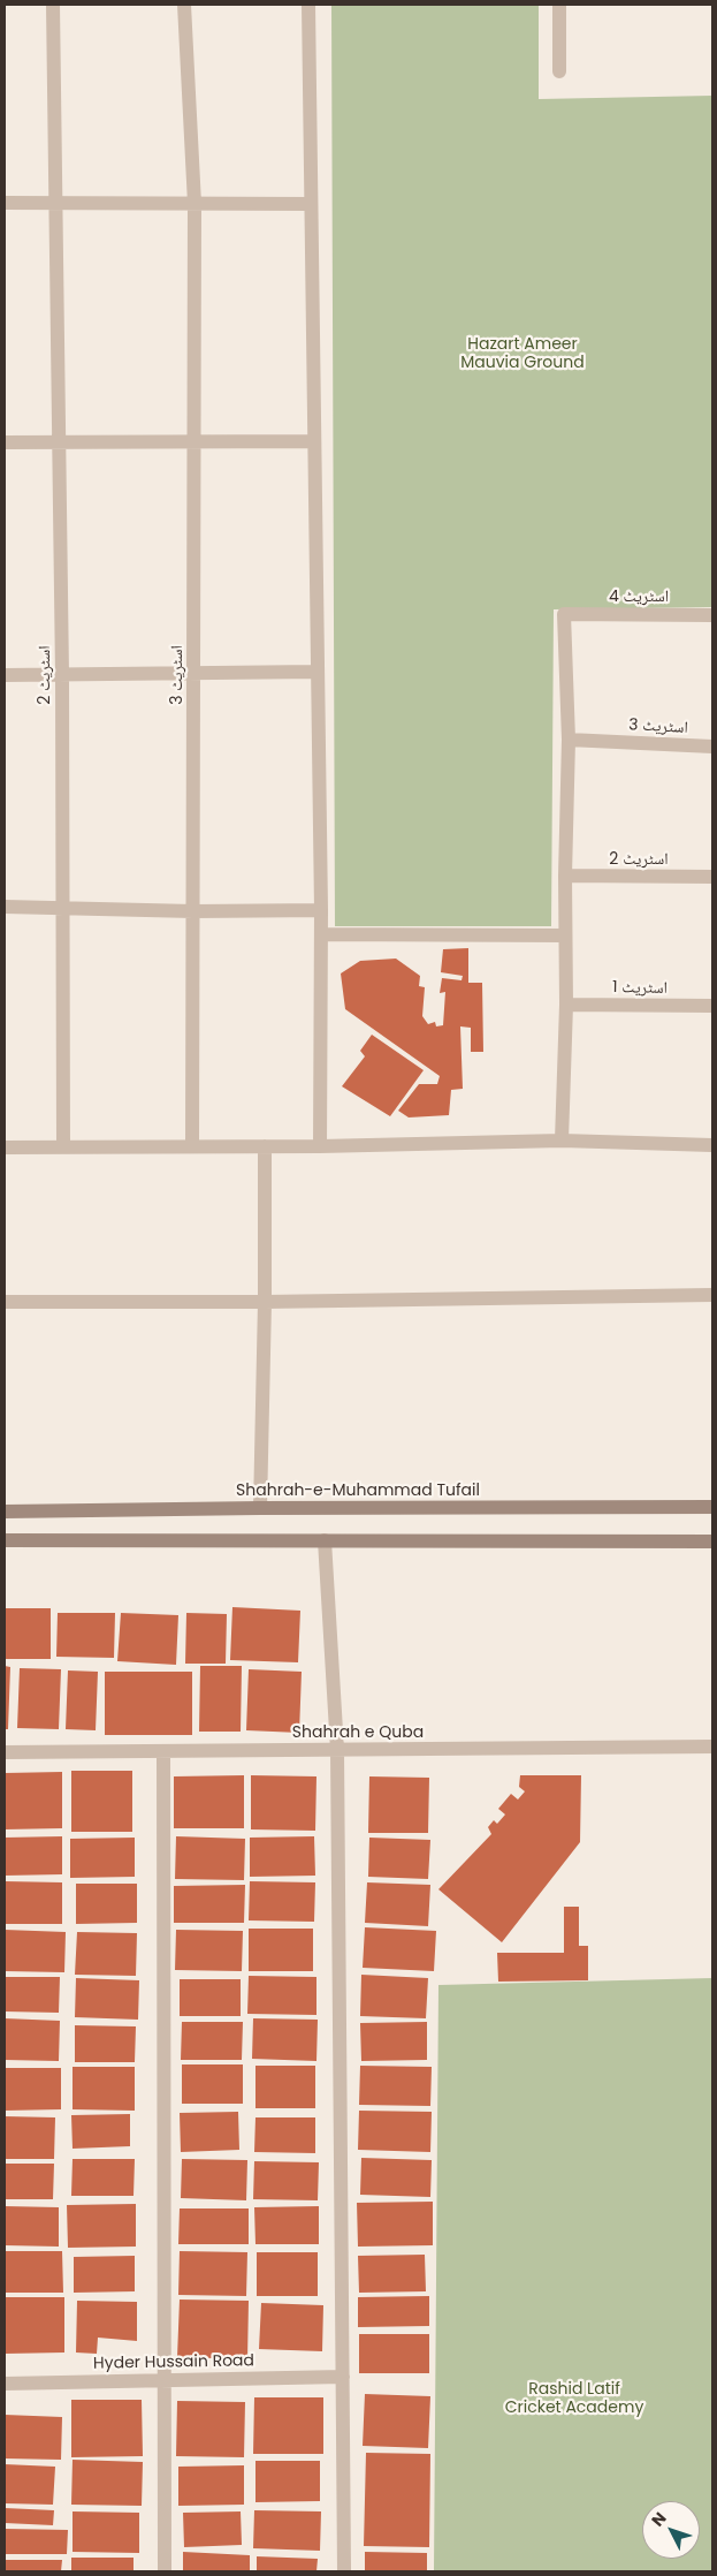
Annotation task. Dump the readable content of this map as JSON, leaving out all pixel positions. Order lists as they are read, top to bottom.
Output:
{
  "streets": {
    "main road": ["Shahrah-e-Muhammad Tufail"],
    "street": [
      "اسٹریٹ 4",
      "اسٹریٹ 2",
      "اسٹریٹ 3",
      "اسٹریٹ 1",
      "Shahrah e Quba",
      "Hyder Hussain Road"
    ]
  },
  "crossings": [
    ["اسٹریٹ 4", "اسٹریٹ 3"]
  ],
  "parks": ["Hazart Ameer Mauvia Ground", "Rashid Latif Cricket Academy"],
  "north": "top left"
}
